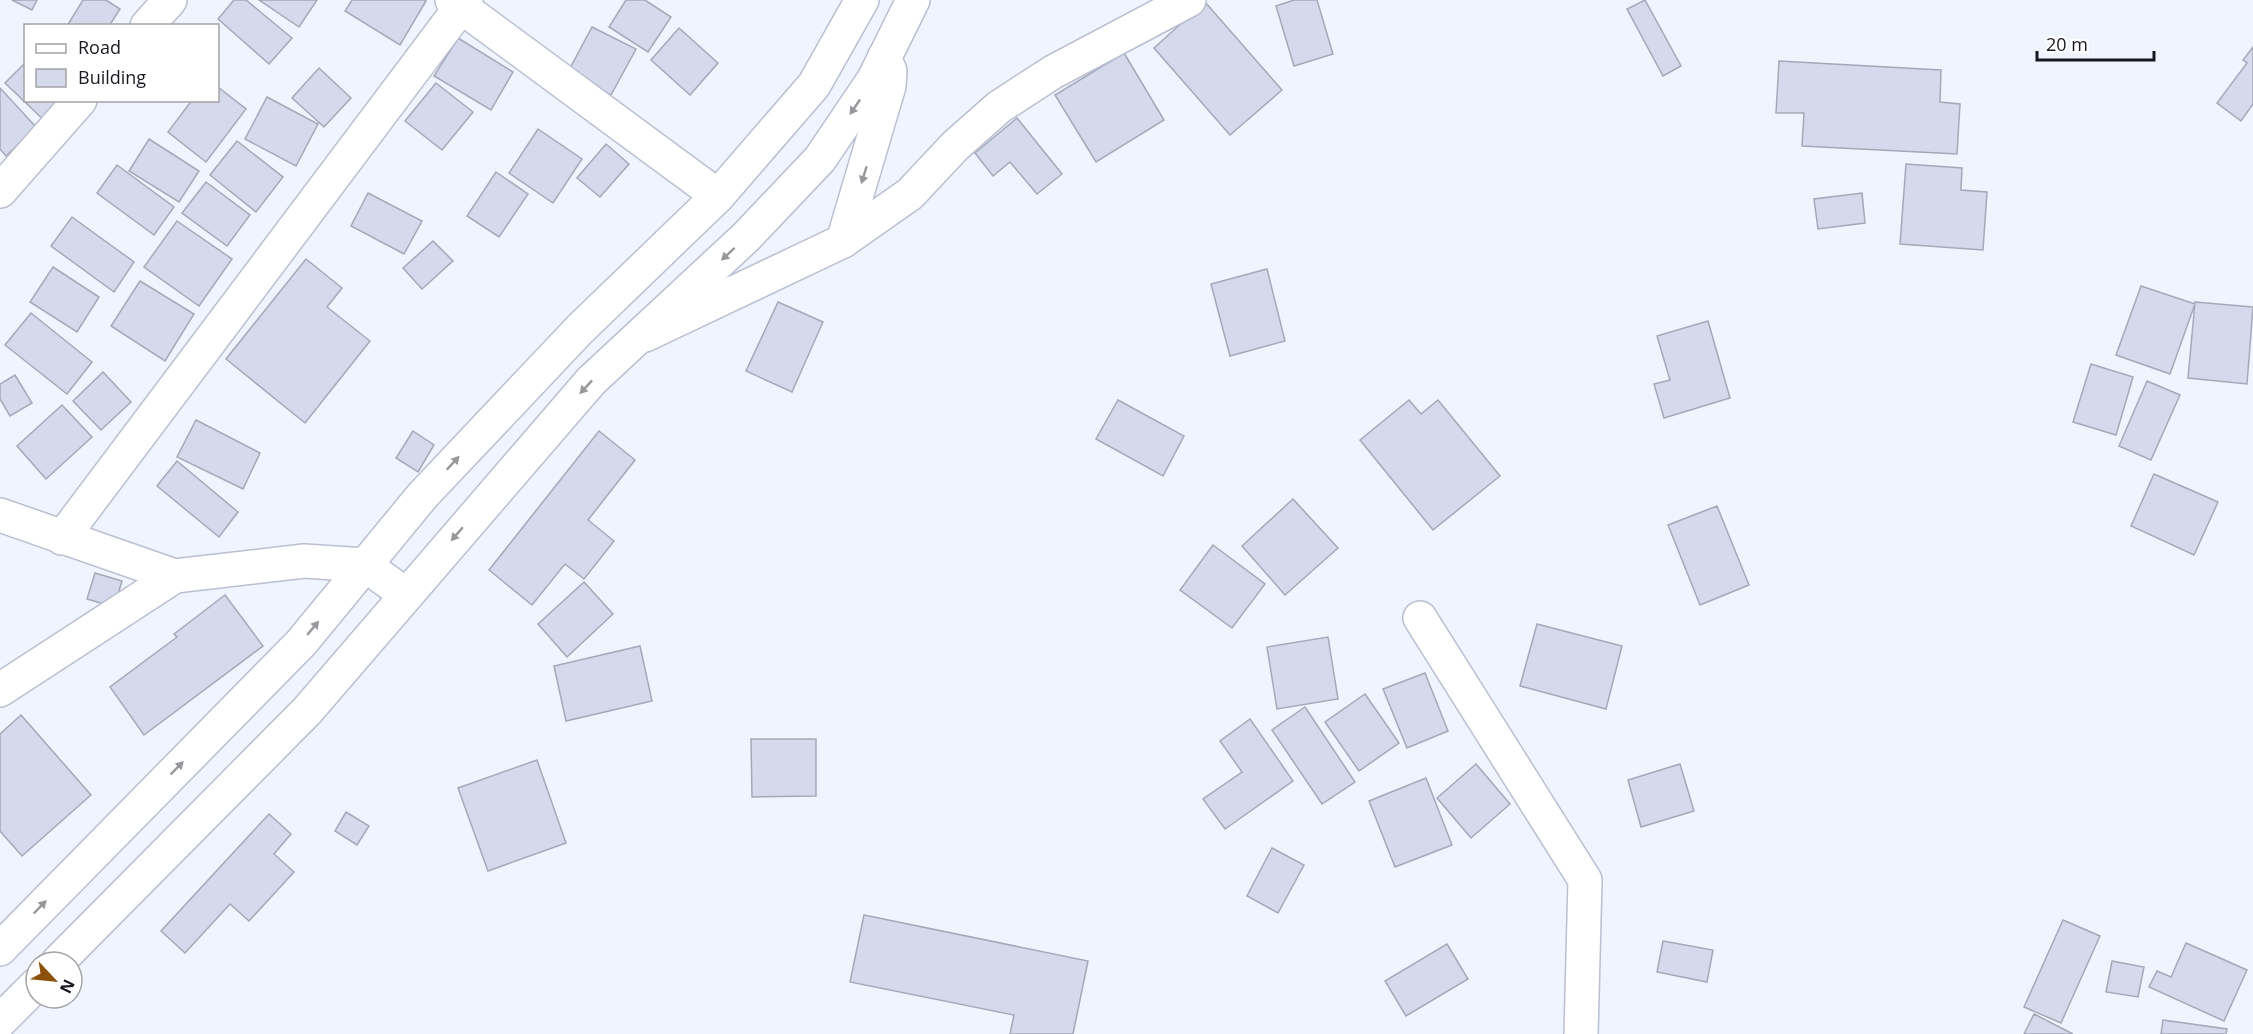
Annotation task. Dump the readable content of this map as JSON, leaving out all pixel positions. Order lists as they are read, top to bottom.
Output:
{
  "legend": ["Road", "Building"],
  "scale_bar": "20 m",
  "north": "bottom right"
}
